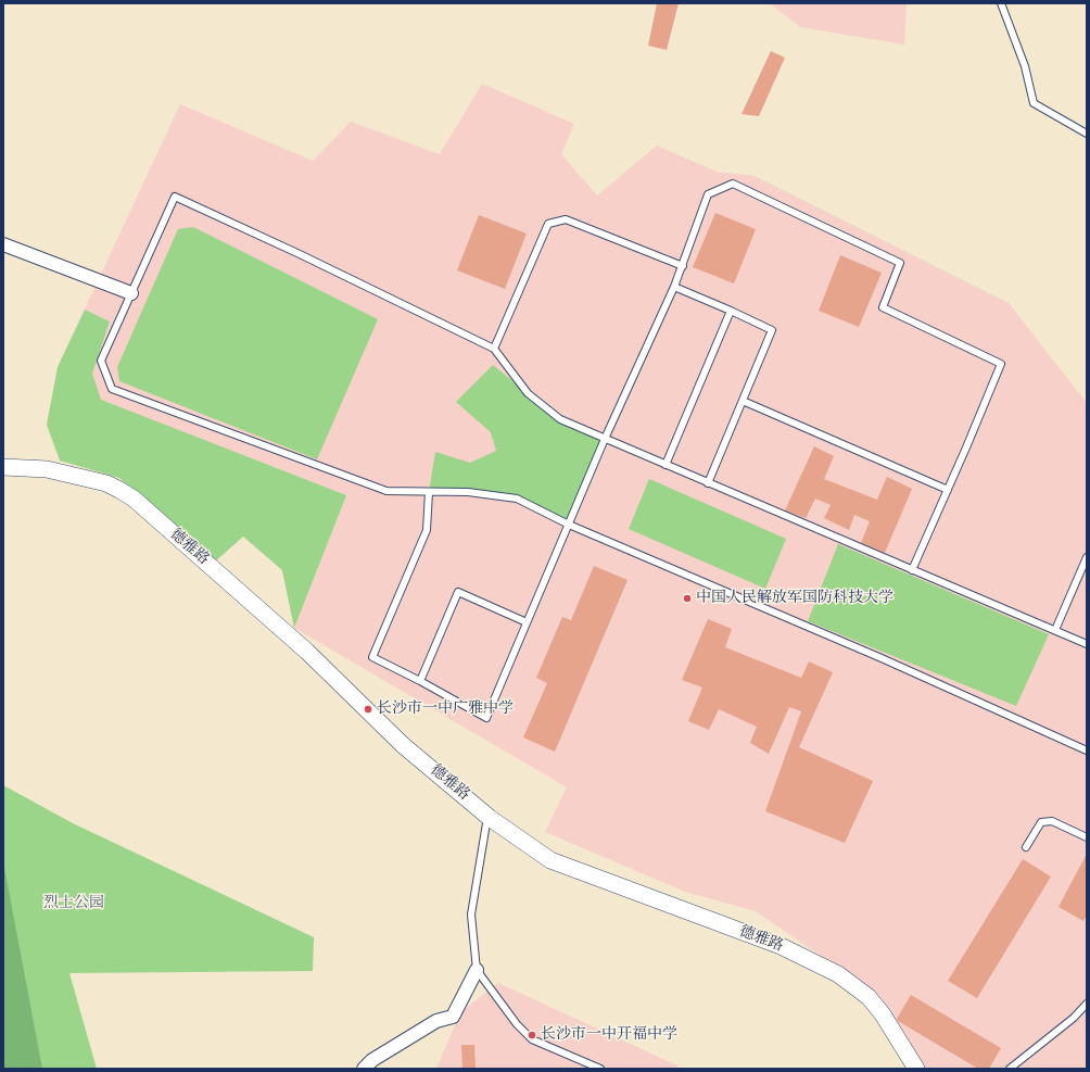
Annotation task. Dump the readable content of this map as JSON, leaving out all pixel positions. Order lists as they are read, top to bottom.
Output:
{
  "streets": {
    "street": ["德雅路"]
  },
  "parks": ["烈士公园"],
  "places": ["中国人民解放军国防科技大学", "长沙市一中广雅中学", "长沙市一中开福中学"]
}
